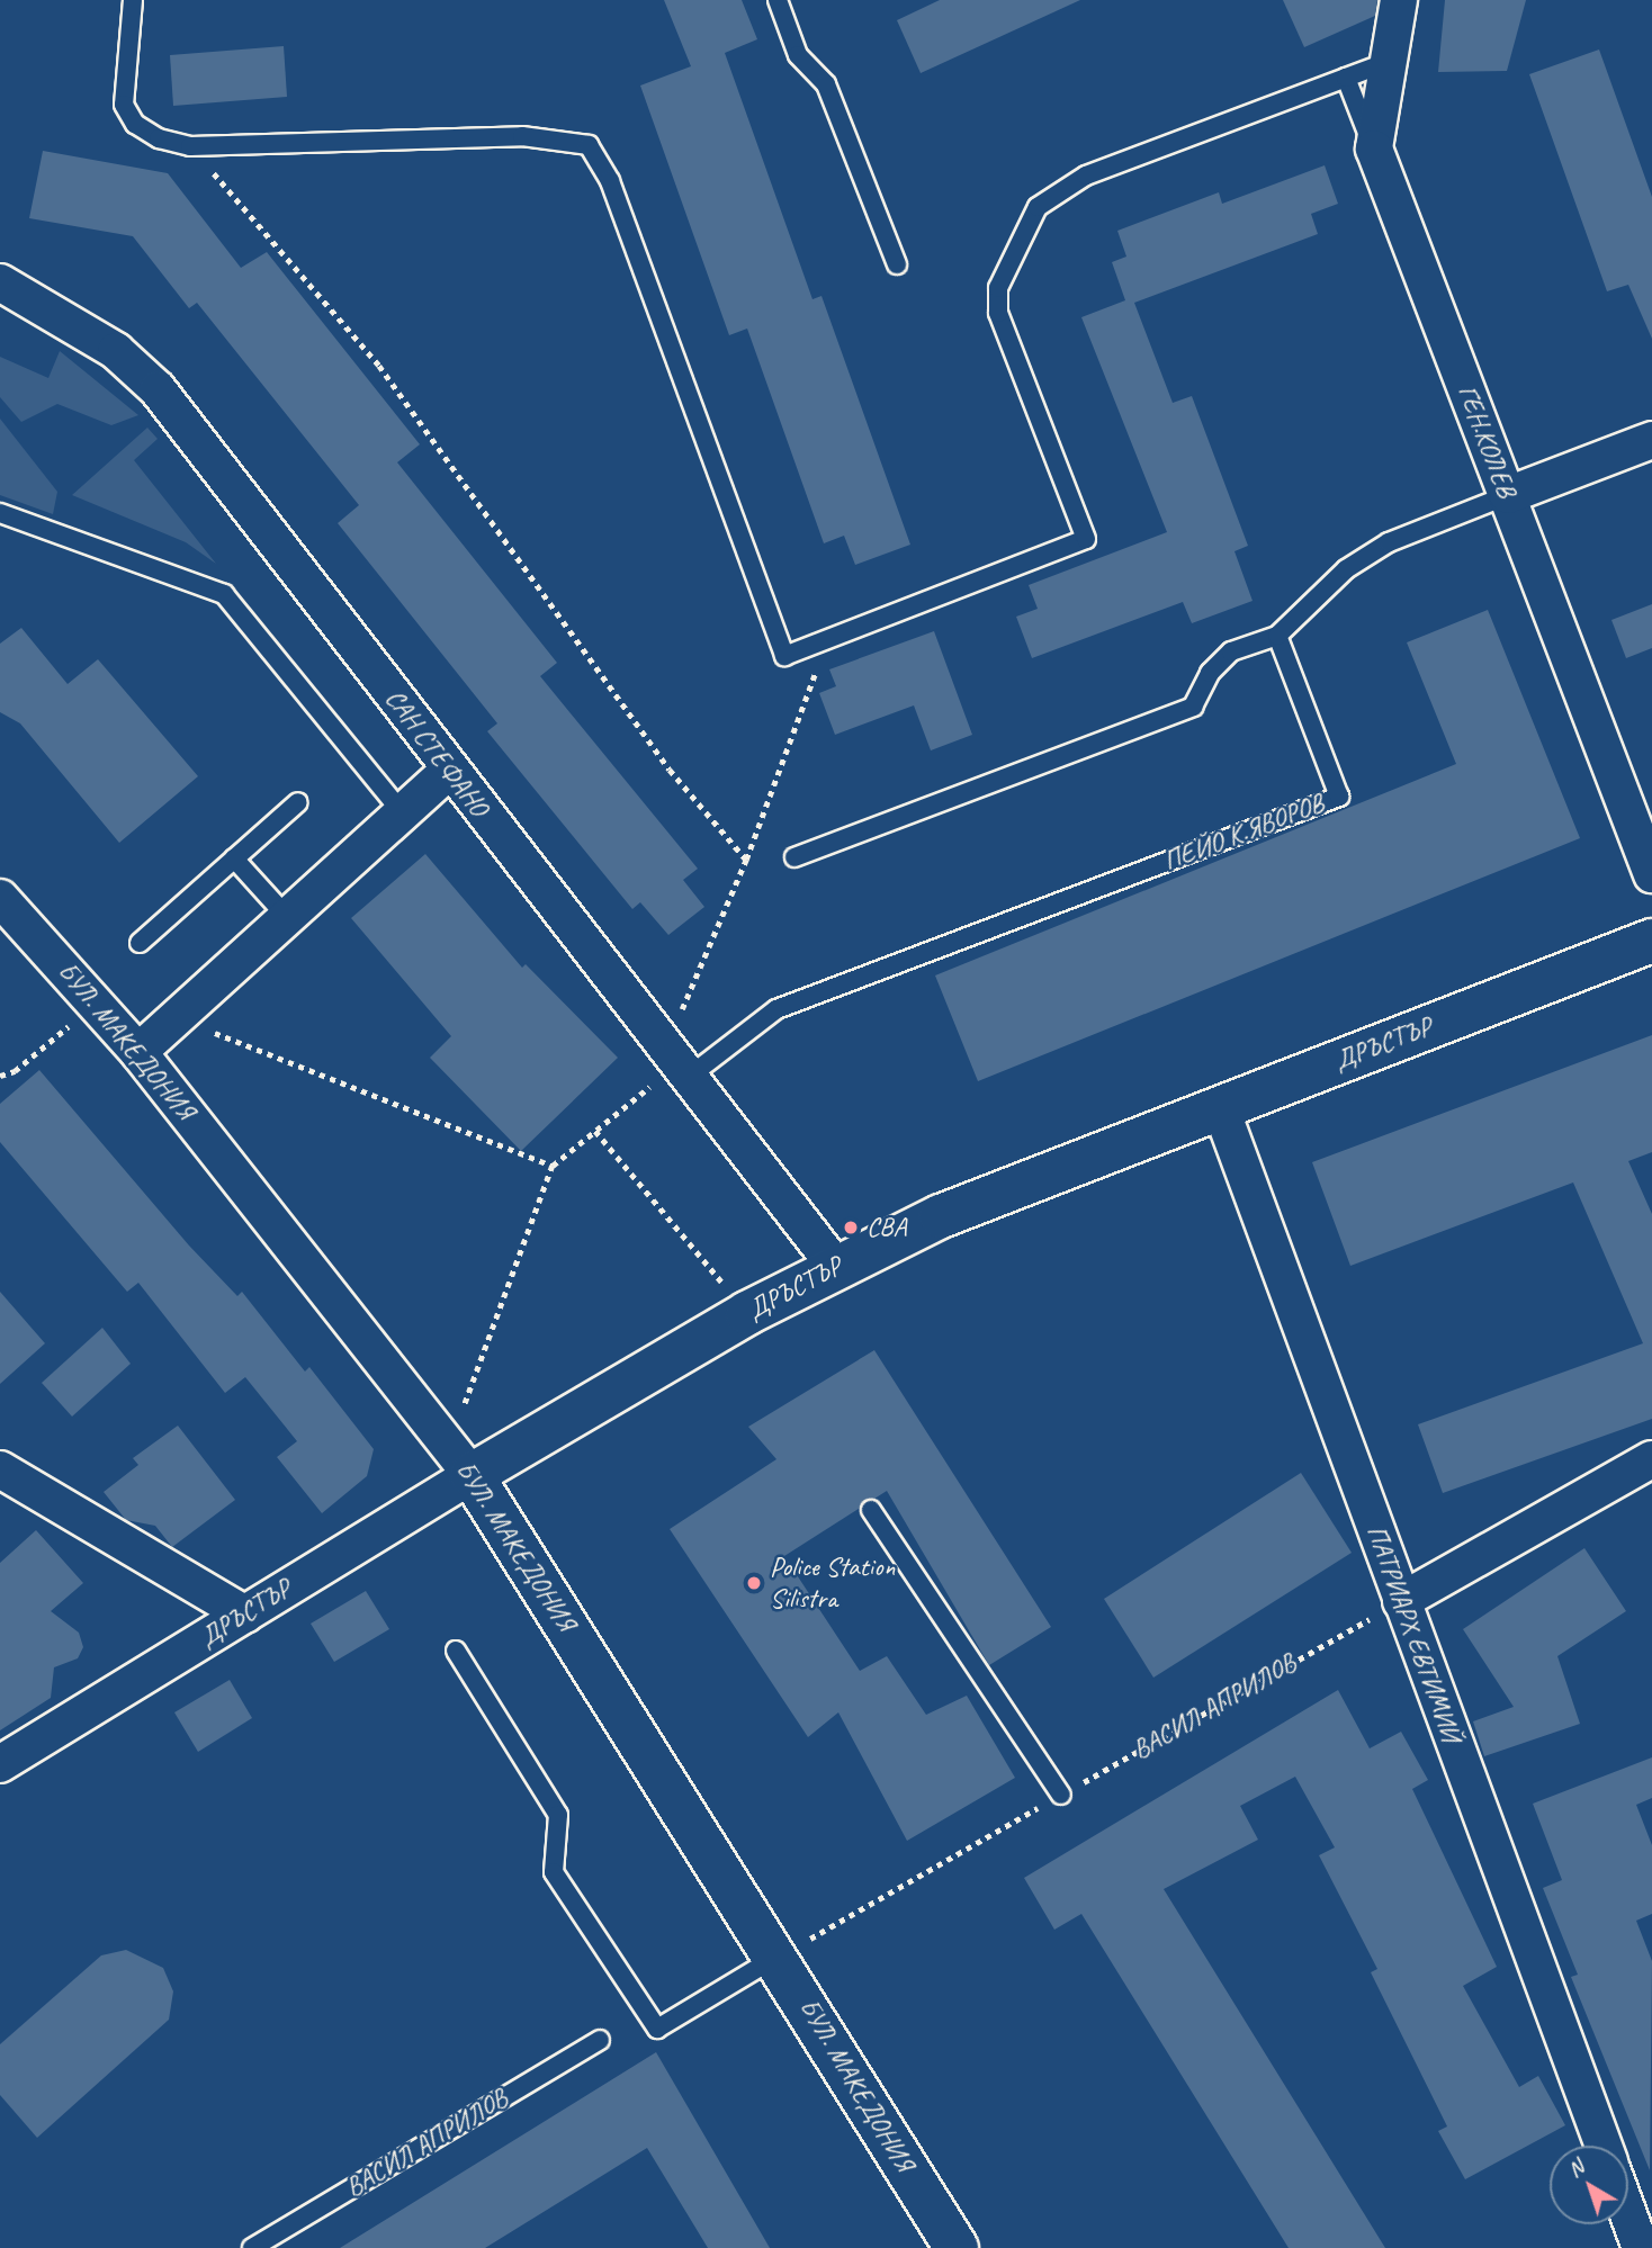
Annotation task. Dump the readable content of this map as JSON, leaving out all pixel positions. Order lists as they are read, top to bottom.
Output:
{
  "streets": {
    "street": [
      "ГЕН.КОЛЕВ",
      "САН СТЕФАНО",
      "БУЛ. МАКЕДОНИЯ",
      "ДРЪСТЪР",
      "ПАТРИАРХ ЕВТИМИЙ"
    ],
    "lane": ["ПЕЙО К.ЯВОРОВ", "ВАСИЛ АПРИЛОВ"]
  },
  "crossings": [
    ["САН СТЕФАНО", "ПЕЙО К.ЯВОРОВ"],
    ["САН СТЕФАНО", "ДРЪСТЪР"],
    ["БУЛ. МАКЕДОНИЯ", "ДРЪСТЪР"],
    ["БУЛ. МАКЕДОНИЯ", "ВАСИЛ АПРИЛОВ"],
    ["ДРЪСТЪР", "ПАТРИАРХ ЕВТИМИЙ"],
    ["ПАТРИАРХ ЕВТИМИЙ", "ВАСИЛ АПРИЛОВ"]
  ],
  "places": ["CBA", "Police Station Silistra"],
  "north": "top left"
}
